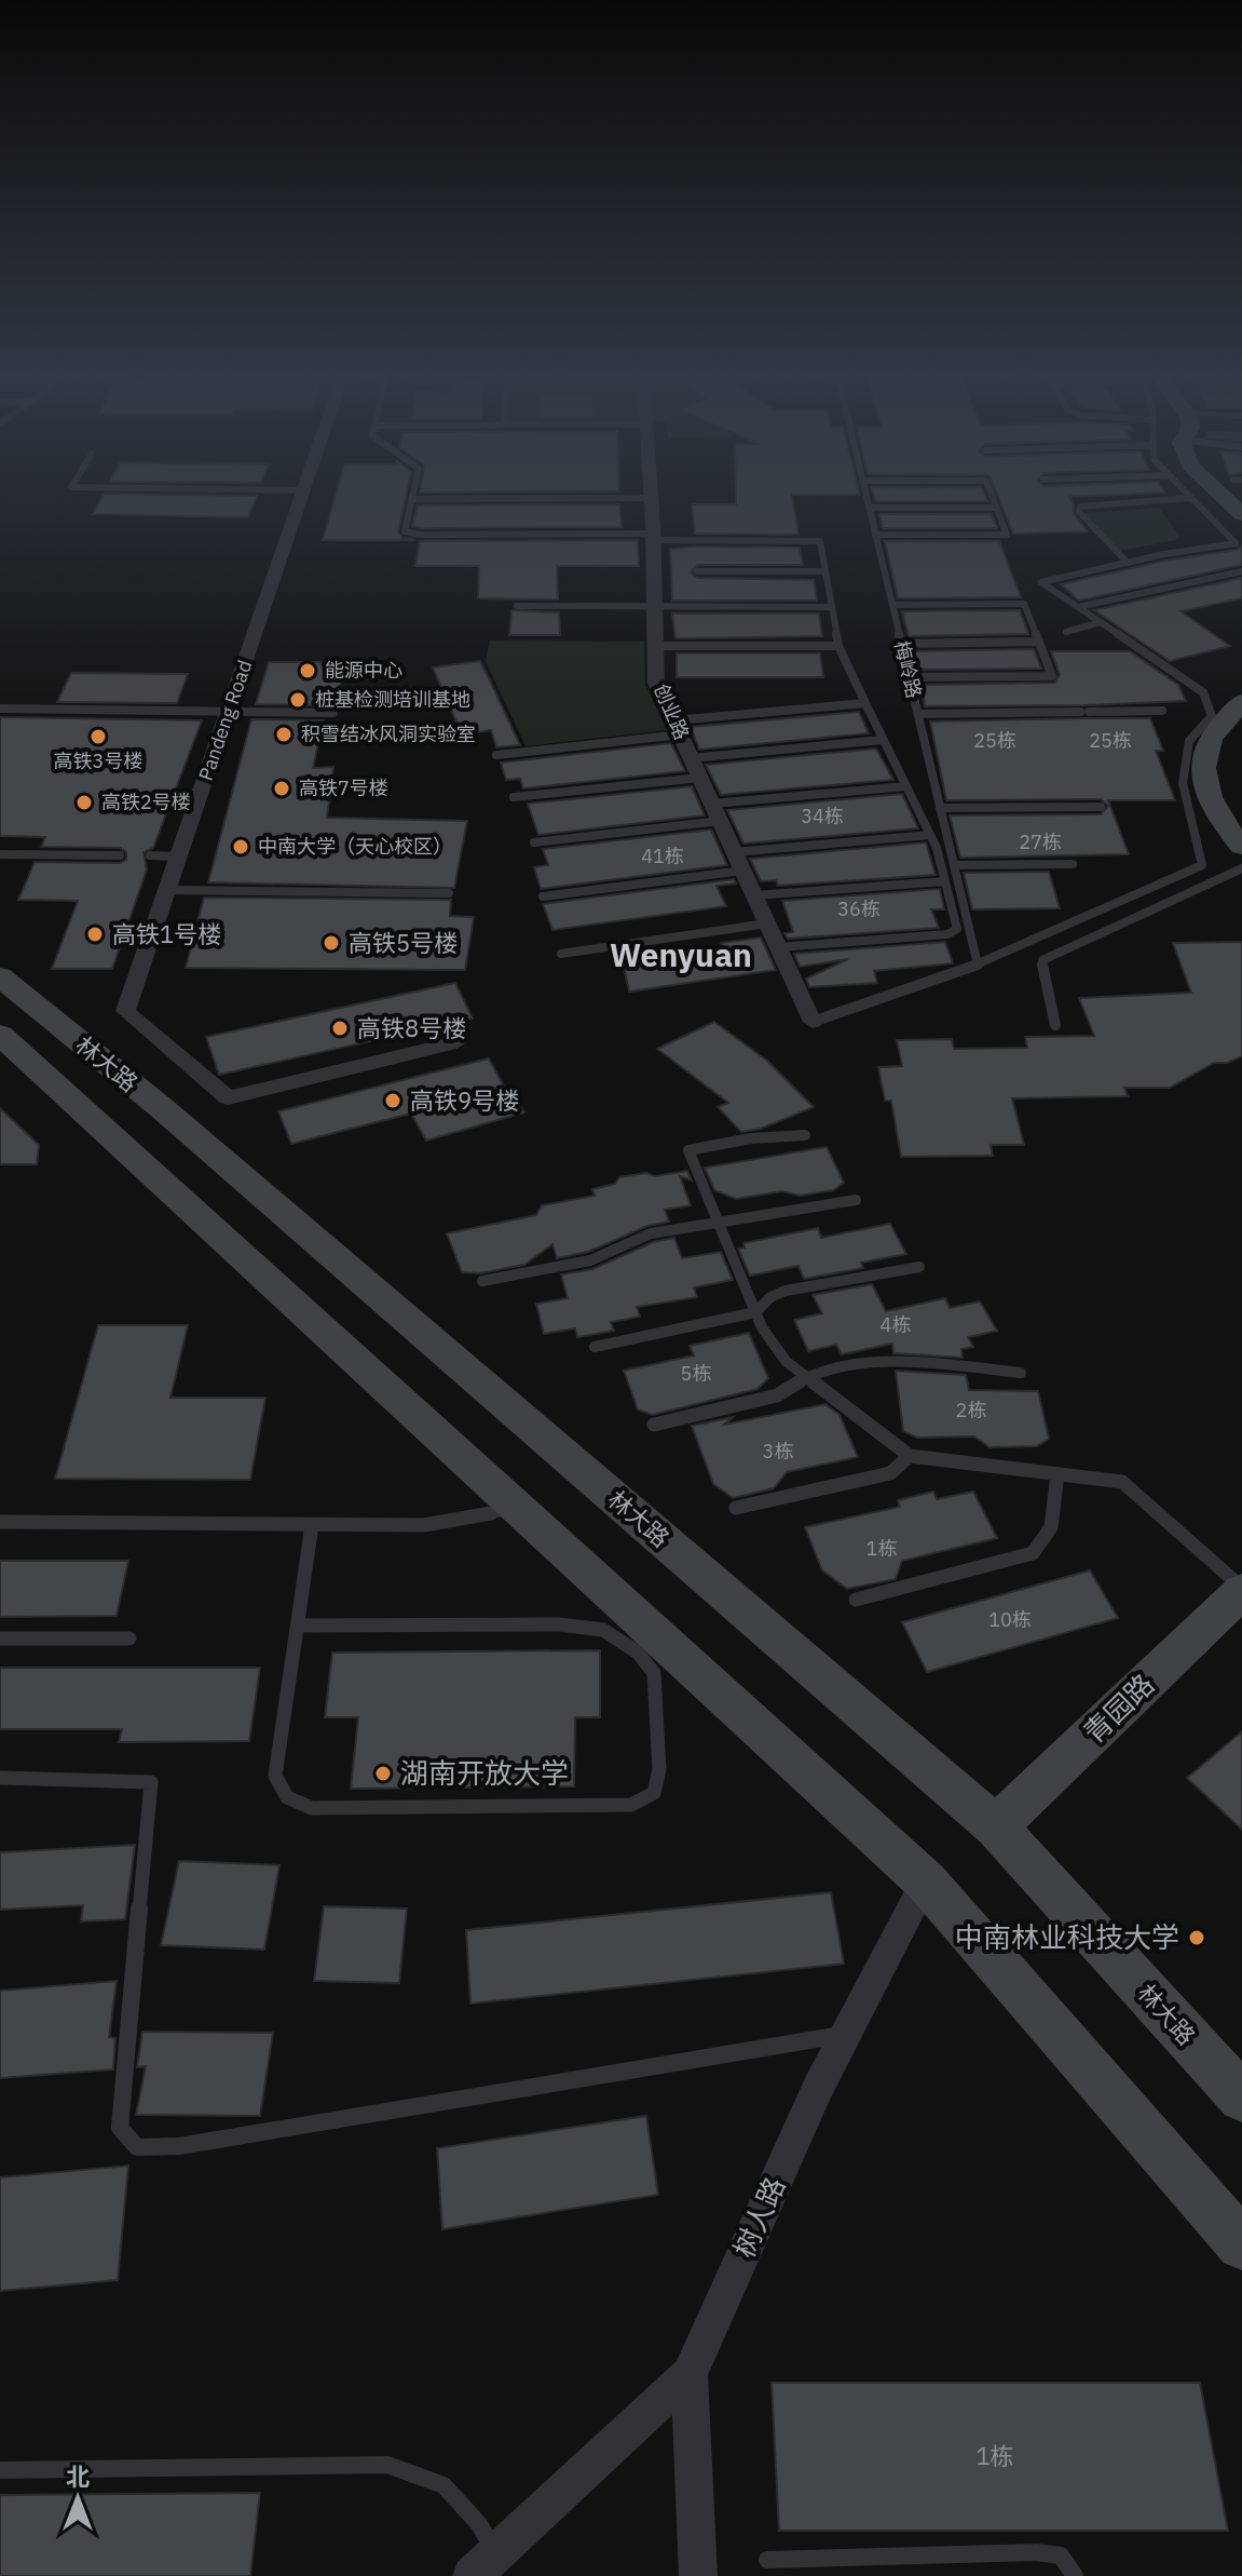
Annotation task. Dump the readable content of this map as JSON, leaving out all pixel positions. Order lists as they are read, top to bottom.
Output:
{
  "streets": {
    "main road": ["林大路", "青园路"],
    "street": ["创业路", "Pandeng Road", "树人路"],
    "lane": ["梅岭路"]
  },
  "crossings": [
    ["林大路", "青园路"]
  ],
  "districts": ["Wenyuan"],
  "places": [
    "能源中心",
    "桩基检测培训基地",
    "积雪结冰风洞实验室",
    "高铁3号楼",
    "高铁7号楼",
    "高铁2号楼",
    "中南大学（天心校区）",
    "高铁1号楼",
    "高铁5号楼",
    "高铁8号楼",
    "高铁9号楼",
    "湖南开放大学",
    "中南林业科技大学"
  ],
  "house_numbers": [
    "25栋",
    "25栋",
    "34栋",
    "27栋",
    "41栋",
    "36栋",
    "4栋",
    "5栋",
    "2栋",
    "3栋",
    "1栋",
    "10栋",
    "1栋"
  ],
  "north": "top"
}
